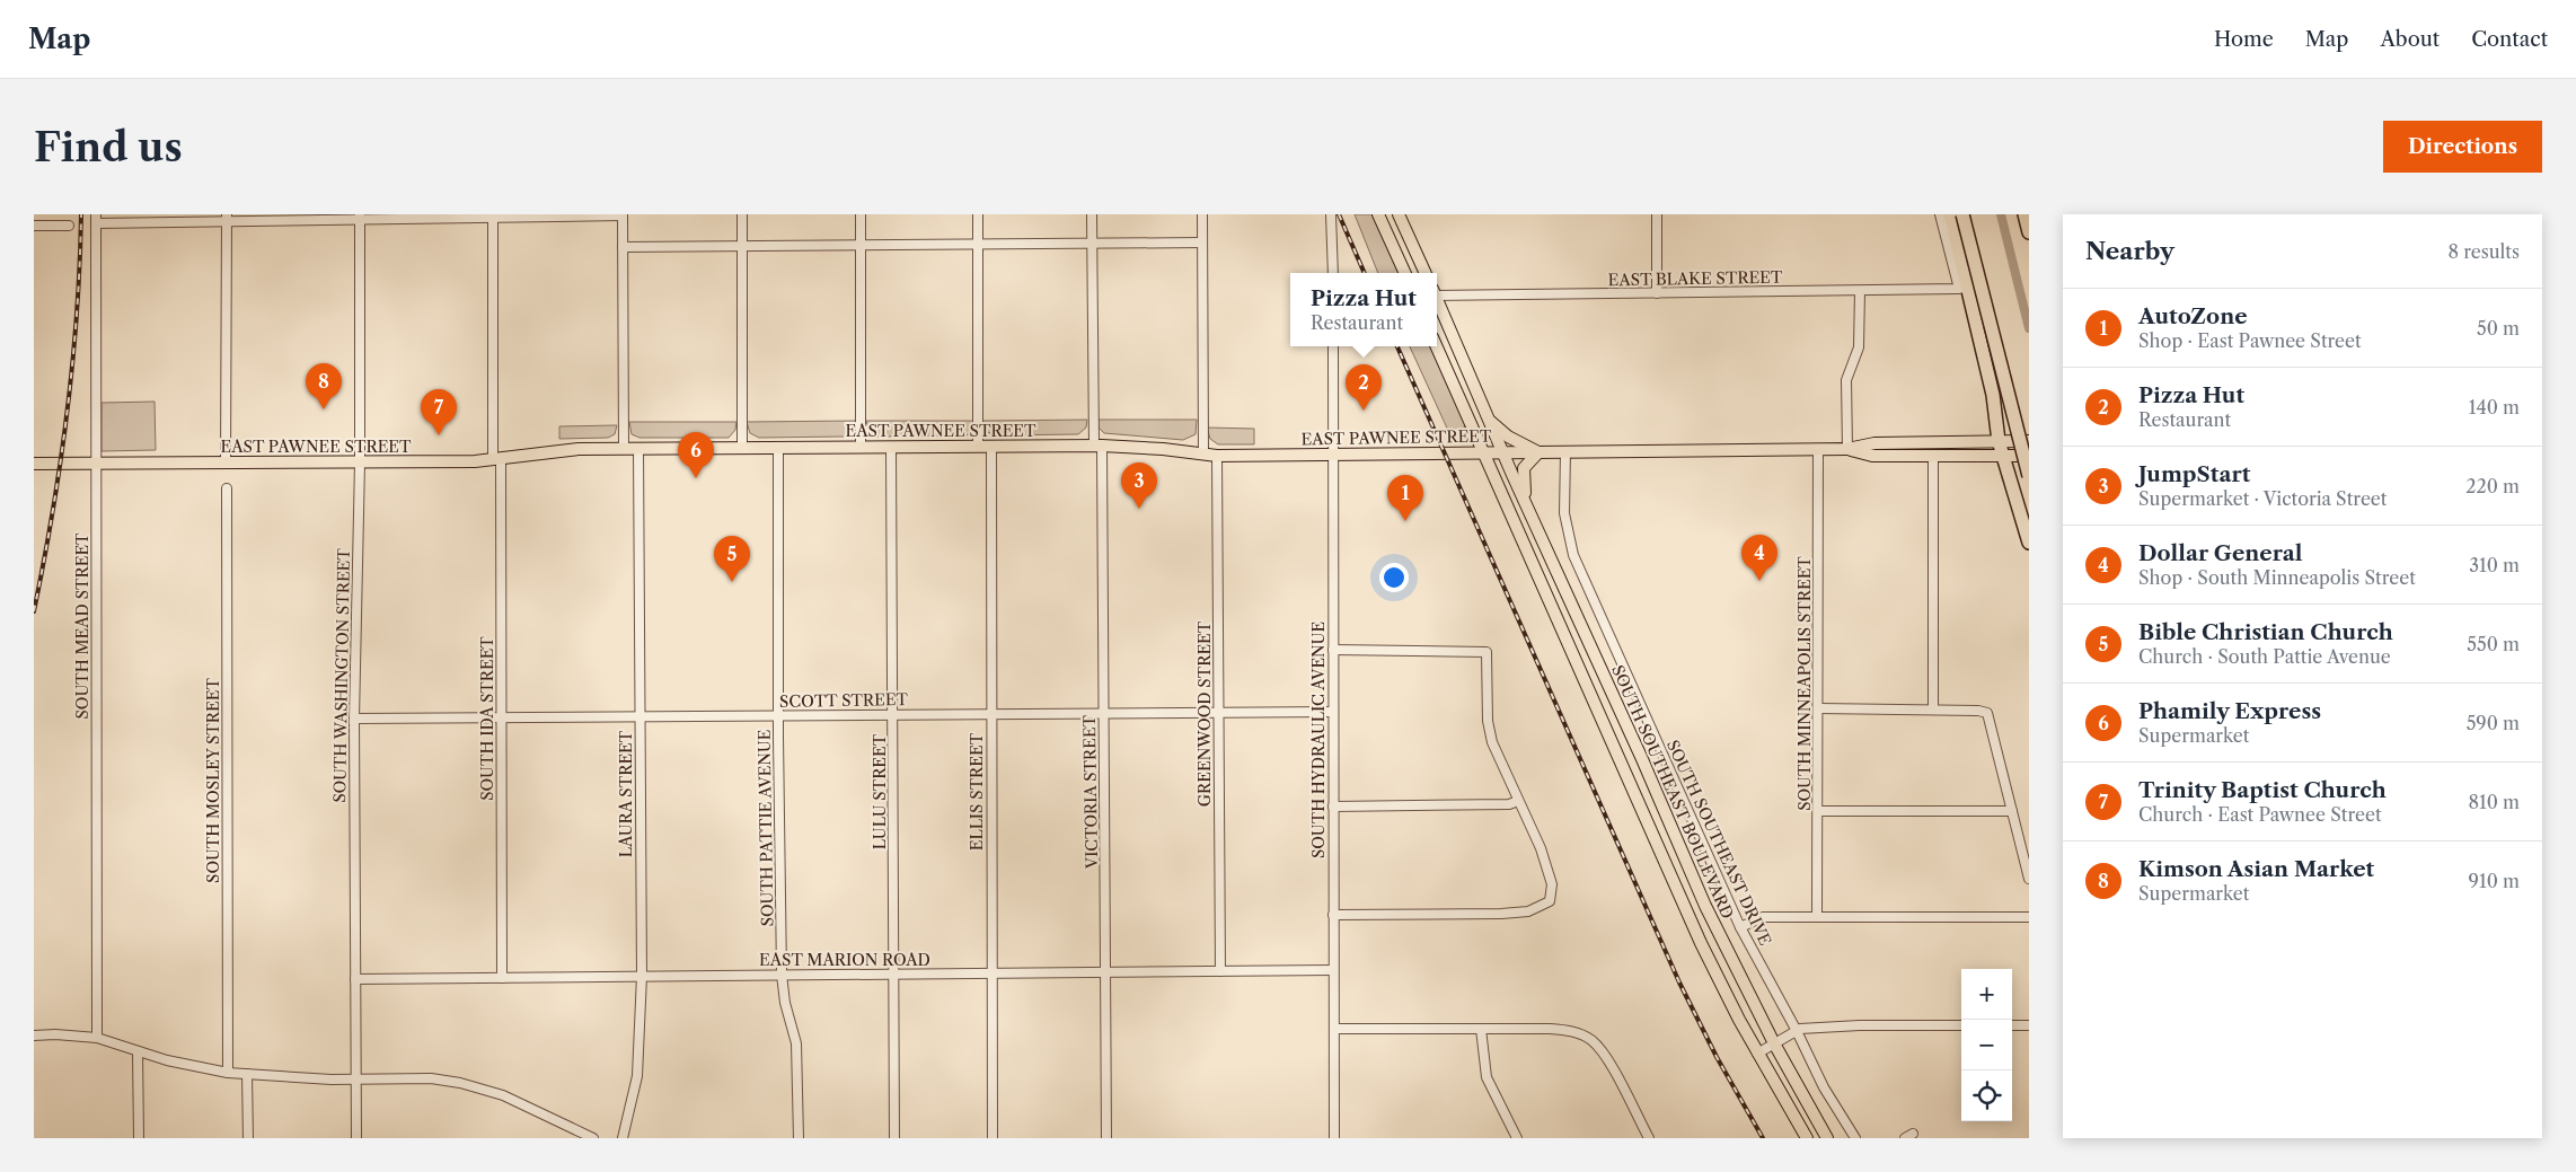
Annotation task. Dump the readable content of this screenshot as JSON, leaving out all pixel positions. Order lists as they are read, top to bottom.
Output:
{
  "streets": {
    "main road": ["EAST PAWNEE STREET", "SOUTH SOUTHEAST BOULEVARD"],
    "street": [
      "EAST BLAKE STREET",
      "SOUTH MEAD STREET",
      "SOUTH WASHINGTON STREET",
      "SOUTH MINNEAPOLIS STREET",
      "SCOTT STREET",
      "GREENWOOD STREET",
      "SOUTH IDA STREET",
      "SOUTH HYDRAULIC AVENUE",
      "SOUTH MOSLEY STREET",
      "LULU STREET",
      "ELLIS STREET",
      "VICTORIA STREET",
      "LAURA STREET",
      "SOUTH PATTIE AVENUE",
      "SOUTH SOUTHEAST DRIVE",
      "EAST MARION ROAD"
    ]
  },
  "crossings": [
    ["EAST PAWNEE STREET", "SOUTH MEAD STREET"],
    ["EAST PAWNEE STREET", "SOUTH WASHINGTON STREET"],
    ["EAST PAWNEE STREET", "SOUTH MINNEAPOLIS STREET"],
    ["EAST PAWNEE STREET", "GREENWOOD STREET"],
    ["EAST PAWNEE STREET", "SOUTH IDA STREET"],
    ["EAST PAWNEE STREET", "SOUTH HYDRAULIC AVENUE"],
    ["EAST PAWNEE STREET", "LULU STREET"],
    ["EAST PAWNEE STREET", "ELLIS STREET"],
    ["EAST PAWNEE STREET", "VICTORIA STREET"],
    ["EAST PAWNEE STREET", "SOUTH SOUTHEAST BOULEVARD"],
    ["EAST PAWNEE STREET", "LAURA STREET"],
    ["EAST PAWNEE STREET", "SOUTH PATTIE AVENUE"],
    ["EAST PAWNEE STREET", "SOUTH SOUTHEAST DRIVE"],
    ["SOUTH WASHINGTON STREET", "SCOTT STREET"],
    ["SOUTH WASHINGTON STREET", "EAST MARION ROAD"],
    ["SCOTT STREET", "GREENWOOD STREET"],
    ["SCOTT STREET", "SOUTH IDA STREET"],
    ["SCOTT STREET", "SOUTH HYDRAULIC AVENUE"],
    ["SCOTT STREET", "LULU STREET"],
    ["SCOTT STREET", "ELLIS STREET"],
    ["SCOTT STREET", "VICTORIA STREET"],
    ["SCOTT STREET", "LAURA STREET"],
    ["SCOTT STREET", "SOUTH PATTIE AVENUE"],
    ["GREENWOOD STREET", "EAST MARION ROAD"],
    ["SOUTH IDA STREET", "EAST MARION ROAD"],
    ["SOUTH HYDRAULIC AVENUE", "EAST MARION ROAD"],
    ["LULU STREET", "EAST MARION ROAD"],
    ["ELLIS STREET", "EAST MARION ROAD"],
    ["VICTORIA STREET", "EAST MARION ROAD"],
    ["LAURA STREET", "EAST MARION ROAD"],
    ["SOUTH PATTIE AVENUE", "EAST MARION ROAD"]
  ],
  "page": {
    "header": "Map",
    "nav": [
      "Home",
      "Map",
      "About",
      "Contact"
    ],
    "buttons": "Directions",
    "title": "Find us",
    "heading": ["Nearby", "8 results"],
    "popup": ["Pizza Hut", "Restaurant"],
    "list": [
      {
        "mark": "1",
        "name": "AutoZone",
        "note": "Shop · East Pawnee Street",
        "value": "50 m"
      },
      {
        "mark": "2",
        "name": "Pizza Hut",
        "note": "Restaurant",
        "value": "140 m"
      },
      {
        "mark": "3",
        "name": "JumpStart",
        "note": "Supermarket · Victoria Street",
        "value": "220 m"
      },
      {
        "mark": "4",
        "name": "Dollar General",
        "note": "Shop · South Minneapolis Street",
        "value": "310 m"
      },
      {
        "mark": "5",
        "name": "Bible Christian Church",
        "note": "Church · South Pattie Avenue",
        "value": "550 m"
      },
      {
        "mark": "6",
        "name": "Phamily Express",
        "note": "Supermarket",
        "value": "590 m"
      },
      {
        "mark": "7",
        "name": "Trinity Baptist Church",
        "note": "Church · East Pawnee Street",
        "value": "810 m"
      },
      {
        "mark": "8",
        "name": "Kimson Asian Market",
        "note": "Supermarket",
        "value": "910 m"
      }
    ],
    "pins": [
      "8",
      "2",
      "7",
      "6",
      "3",
      "1",
      "4",
      "5"
    ],
    "map_buttons": ["+", "−"]
  }
}
